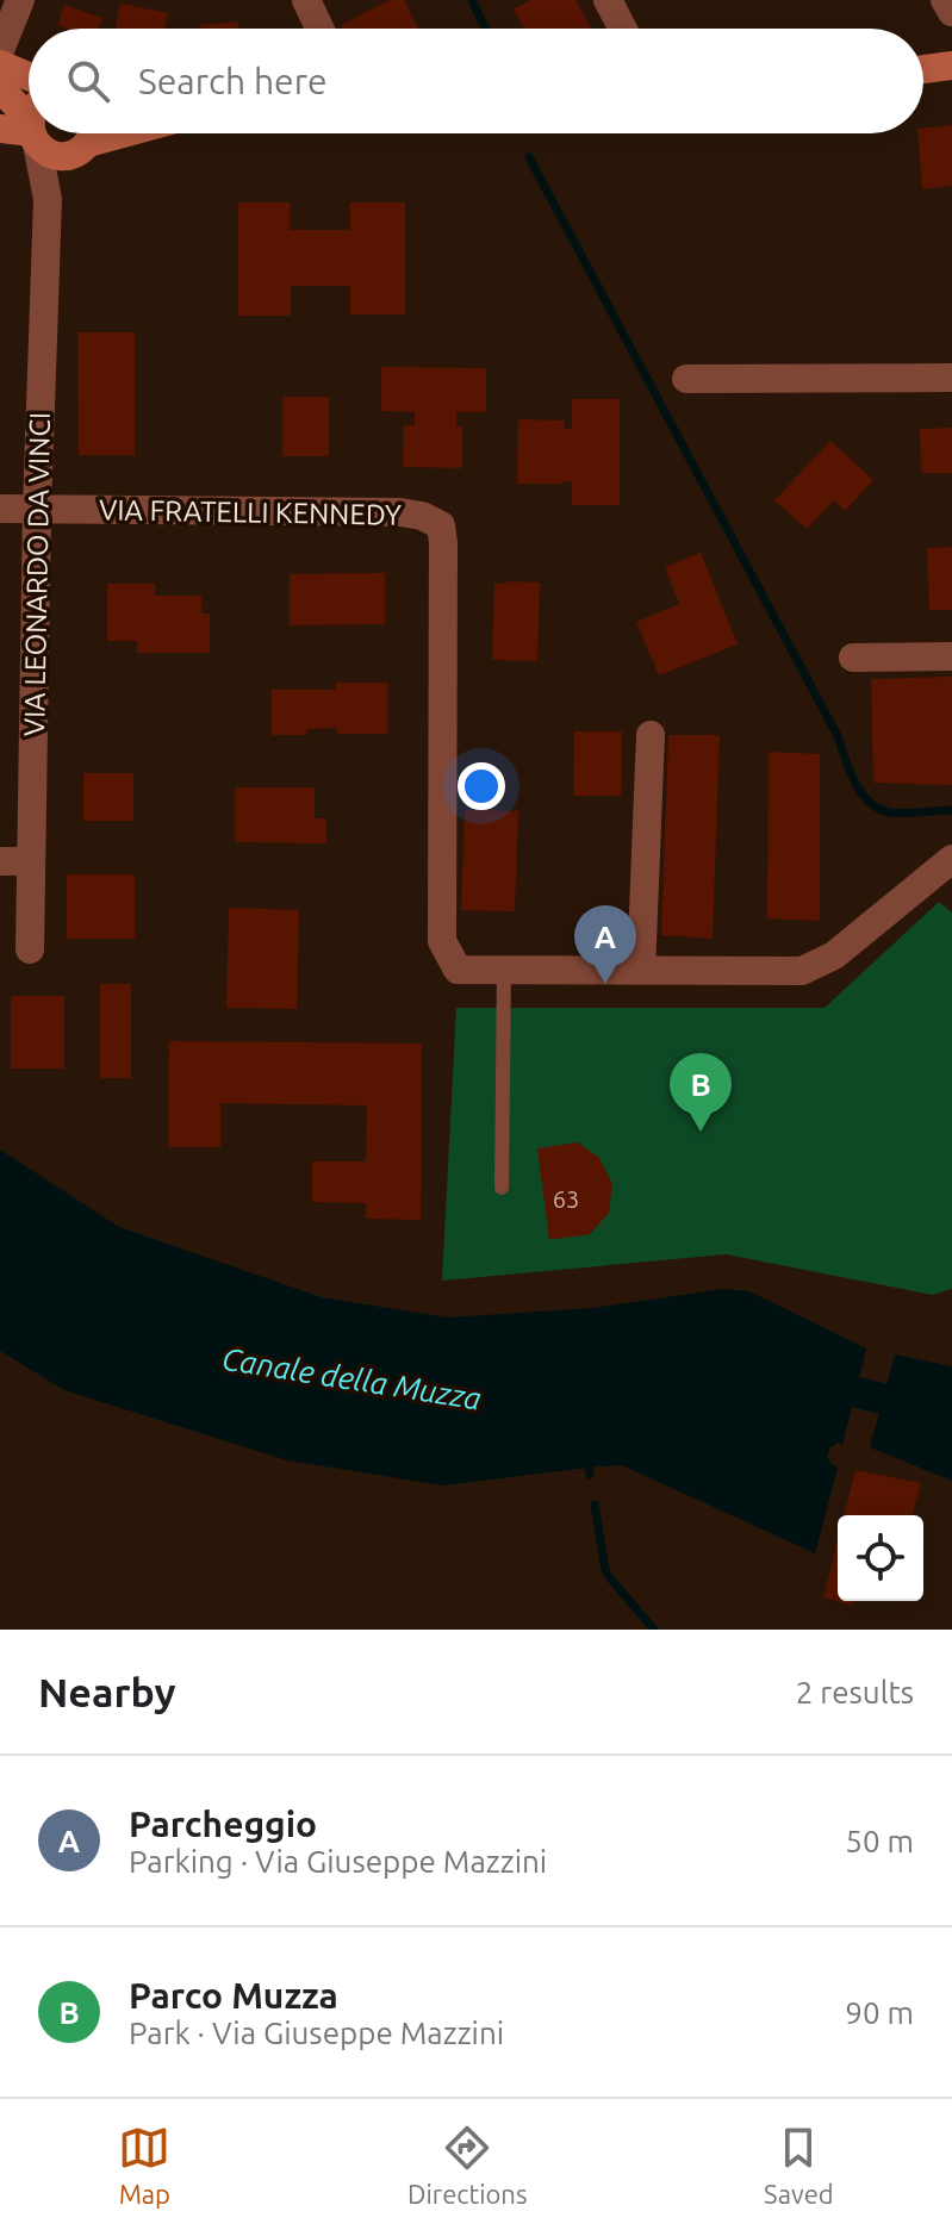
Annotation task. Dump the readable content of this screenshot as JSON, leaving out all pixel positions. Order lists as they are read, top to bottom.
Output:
{
  "streets": {
    "street": ["VIA FRATELLI KENNEDY", "VIA LEONARDO DA VINCI"]
  },
  "crossings": [
    ["VIA FRATELLI KENNEDY", "VIA LEONARDO DA VINCI"]
  ],
  "water": ["Canale della Muzza"],
  "house_numbers": ["63"],
  "page": {
    "search": "Search here",
    "pins": ["A", "B"],
    "heading": ["Nearby", "2 results"],
    "list": [
      {
        "mark": "A",
        "name": "Parcheggio",
        "note": "Parking · Via Giuseppe Mazzini",
        "value": "50 m"
      },
      {
        "mark": "B",
        "name": "Parco Muzza",
        "note": "Park · Via Giuseppe Mazzini",
        "value": "90 m"
      }
    ],
    "nav": ["Map", "Directions", "Saved"]
  }
}
